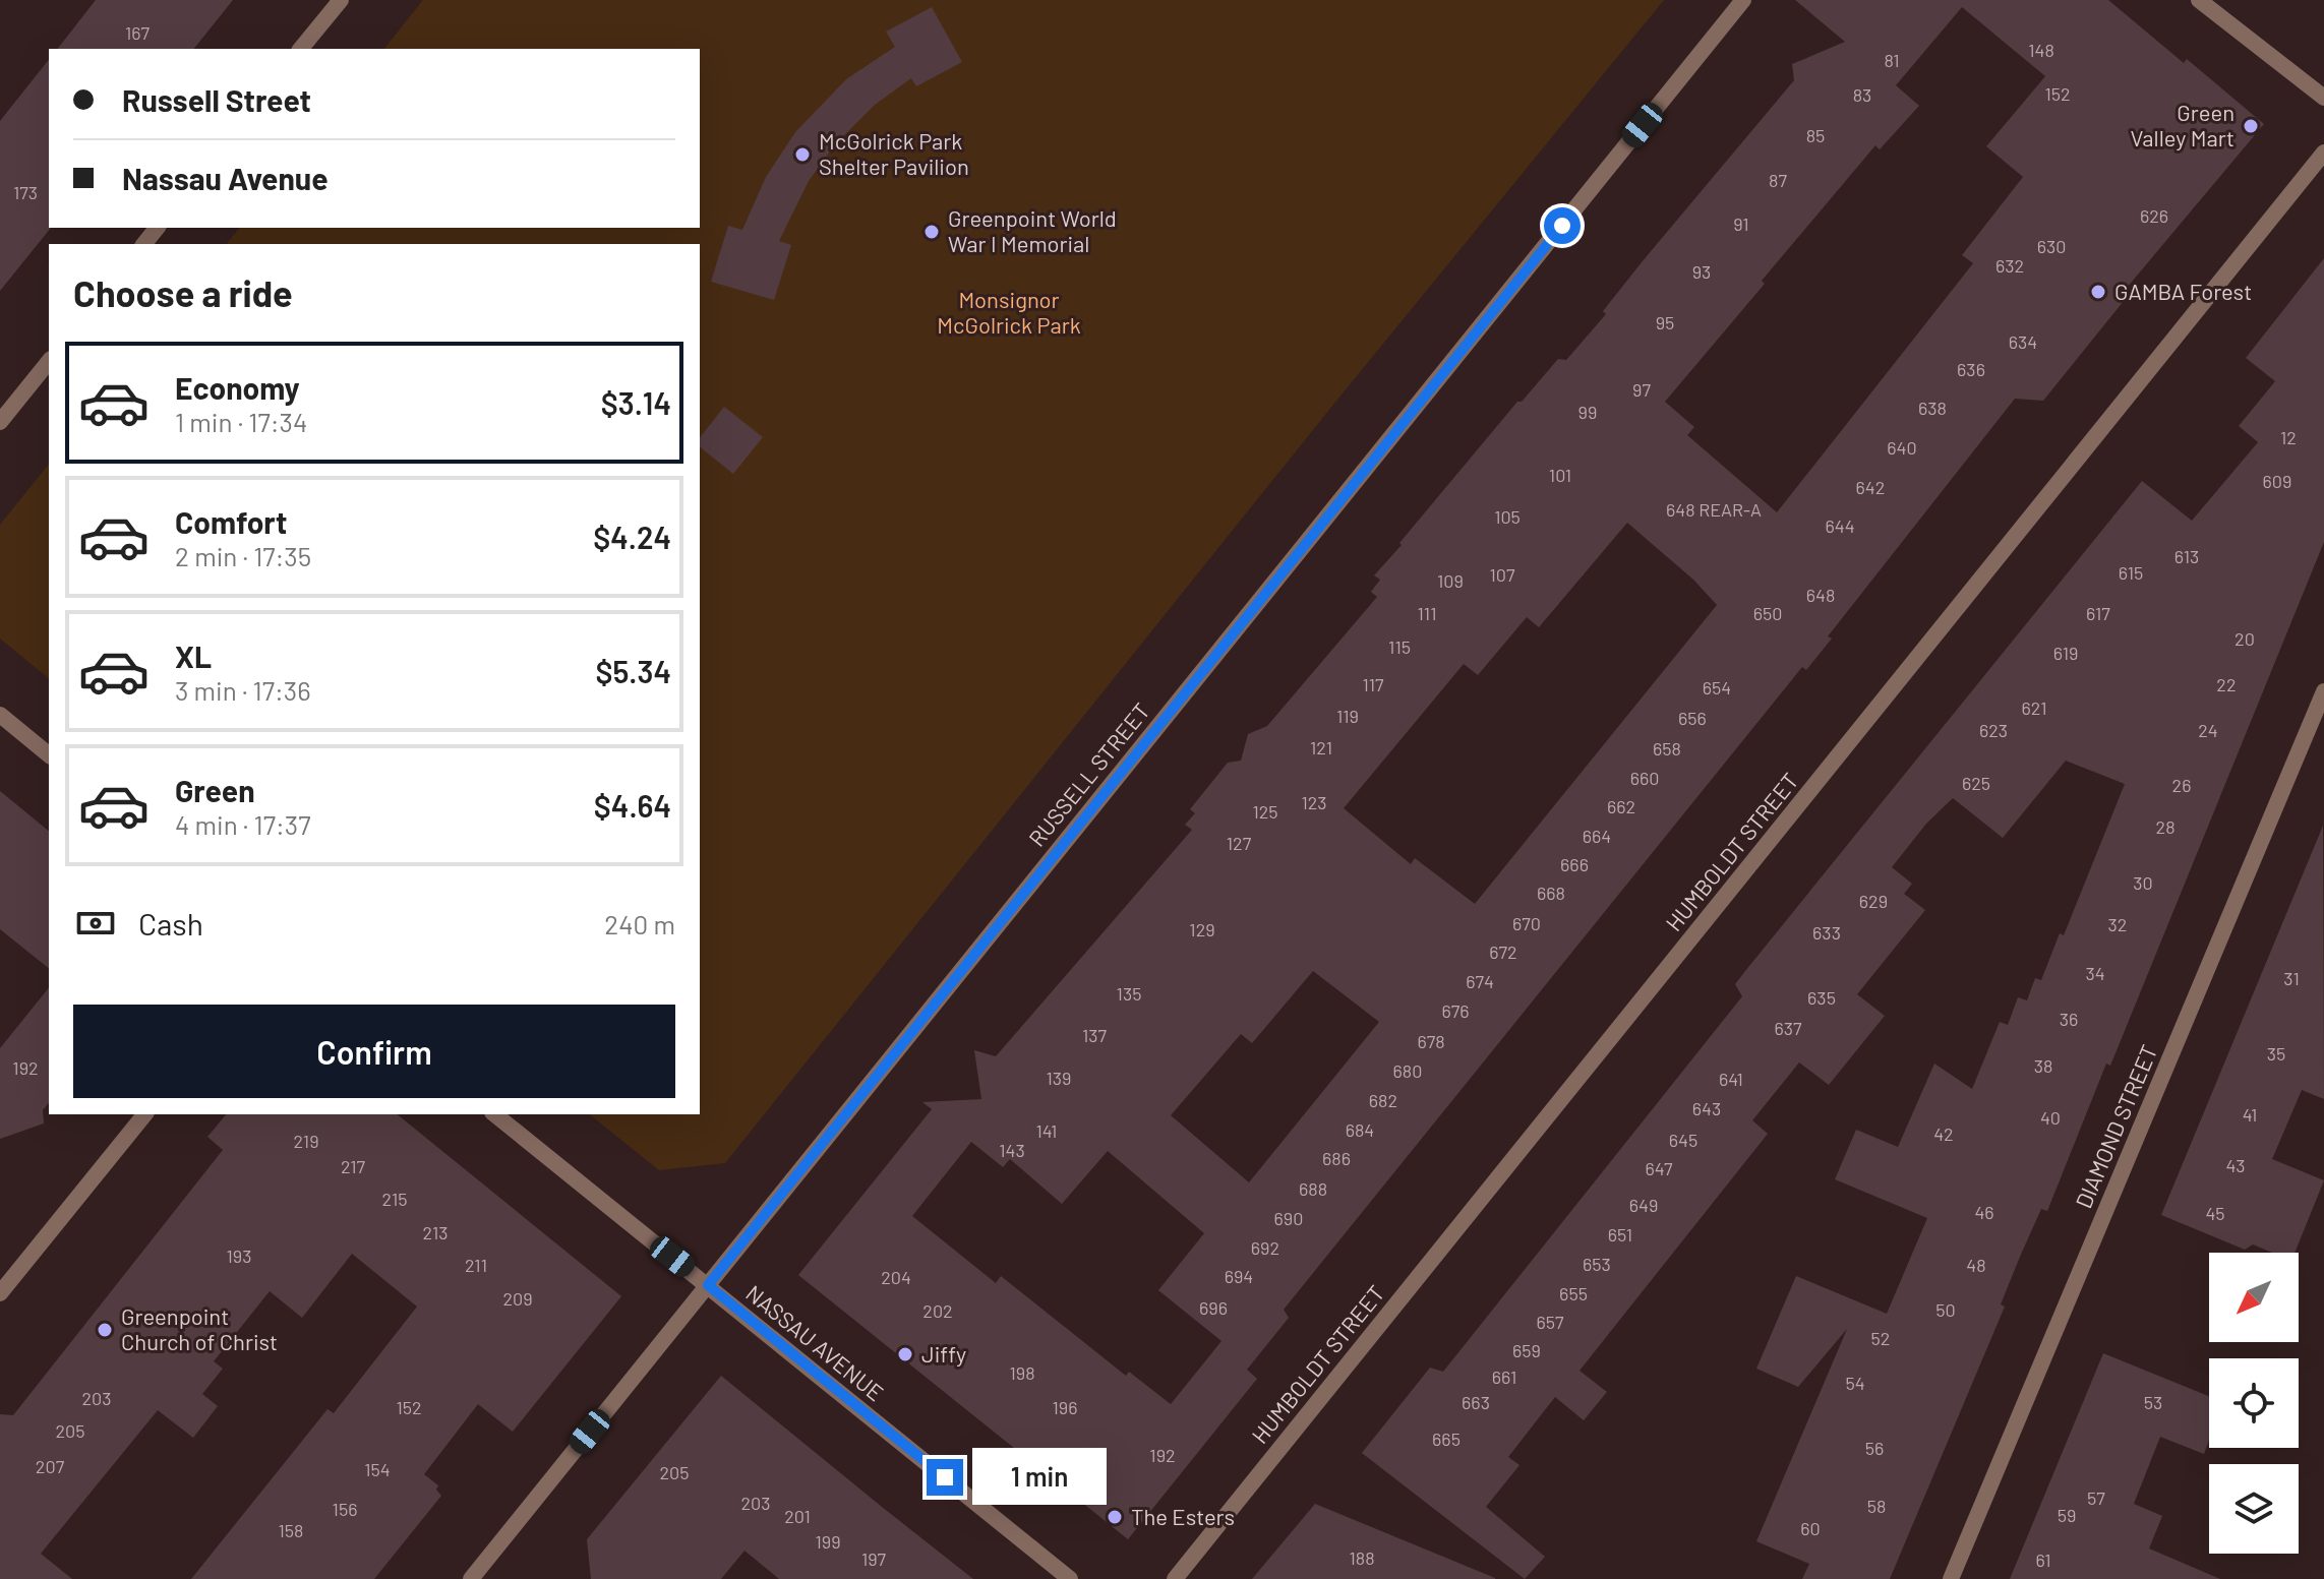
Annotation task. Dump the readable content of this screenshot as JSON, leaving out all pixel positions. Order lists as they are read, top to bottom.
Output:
{
  "streets": {
    "street": [
      "RUSSELL STREET",
      "HUMBOLDT STREET",
      "DIAMOND STREET",
      "NASSAU AVENUE"
    ]
  },
  "crossings": [
    ["RUSSELL STREET", "NASSAU AVENUE"]
  ],
  "parks": ["Monsignor McGolrick Park"],
  "places": [
    "Green Valley Mart",
    "McGolrick Park Shelter Pavilion",
    "Greenpoint World War I Memorial",
    "GAMBA Forest",
    "Greenpoint Church of Christ",
    "Jiffy",
    "The Esters"
  ],
  "house_numbers": [
    "167",
    "148",
    "81",
    "152",
    "83",
    "85",
    "87",
    "173",
    "626",
    "91",
    "630",
    "632",
    "93",
    "95",
    "634",
    "636",
    "97",
    "638",
    "99",
    "12",
    "640",
    "101",
    "609",
    "642",
    "648 REAR-A",
    "105",
    "644",
    "613",
    "615",
    "107",
    "109",
    "648",
    "111",
    "650",
    "617",
    "20",
    "115",
    "619",
    "117",
    "22",
    "654",
    "621",
    "119",
    "656",
    "623",
    "24",
    "121",
    "658",
    "660",
    "625",
    "26",
    "123",
    "662",
    "125",
    "28",
    "664",
    "127",
    "666",
    "30",
    "668",
    "629",
    "670",
    "32",
    "129",
    "633",
    "672",
    "34",
    "31",
    "674",
    "135",
    "635",
    "676",
    "36",
    "637",
    "137",
    "678",
    "35",
    "38",
    "192",
    "680",
    "139",
    "641",
    "682",
    "643",
    "41",
    "40",
    "684",
    "141",
    "42",
    "645",
    "219",
    "143",
    "686",
    "43",
    "217",
    "647",
    "688",
    "215",
    "649",
    "46",
    "45",
    "690",
    "213",
    "651",
    "692",
    "193",
    "653",
    "211",
    "48",
    "694",
    "204",
    "655",
    "209",
    "696",
    "50",
    "202",
    "657",
    "52",
    "659",
    "198",
    "661",
    "54",
    "203",
    "663",
    "53",
    "152",
    "196",
    "205",
    "665",
    "56",
    "192",
    "207",
    "154",
    "205",
    "57",
    "203",
    "58",
    "156",
    "59",
    "201",
    "60",
    "158",
    "199",
    "188",
    "197",
    "61"
  ],
  "north": "bottom left",
  "page": {
    "banner": ["Russell Street", "Nassau Avenue"],
    "heading": "Choose a ride",
    "list": [
      {
        "name": "Economy",
        "note": "1 min · 17:34",
        "value": "$3.14"
      },
      {
        "name": "Comfort",
        "note": "2 min · 17:35",
        "value": "$4.24"
      },
      {
        "name": "XL",
        "note": "3 min · 17:36",
        "value": "$5.34"
      },
      {
        "name": "Green",
        "note": "4 min · 17:37",
        "value": "$4.64"
      }
    ],
    "pay": ["Cash", "240 m"],
    "buttons": "Confirm",
    "bubble": "1 min"
  }
}
